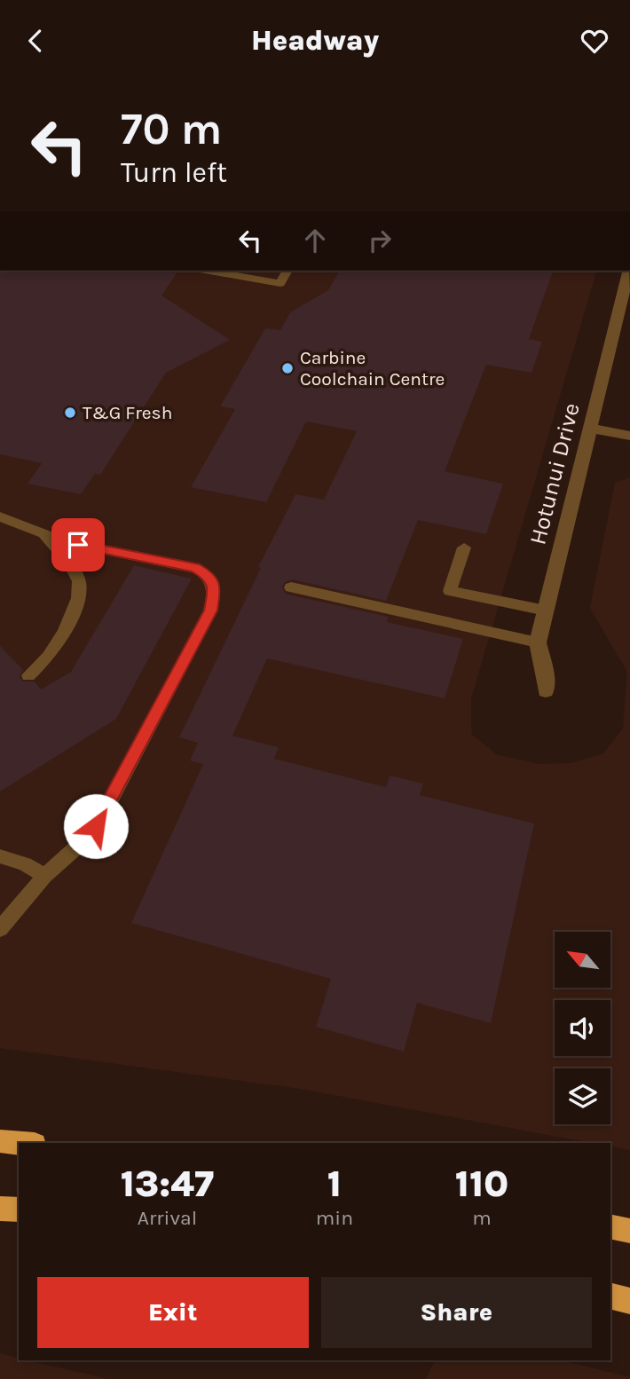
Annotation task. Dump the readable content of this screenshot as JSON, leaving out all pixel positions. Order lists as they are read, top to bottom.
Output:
{
  "streets": {
    "street": ["Hotunui Drive"]
  },
  "places": ["Carbine Coolchain Centre", "T&G Fresh"],
  "north": "top left",
  "page": {
    "header": "Headway",
    "turn": ["70 m", "Turn left"],
    "eta": [
      "13:47",
      "Arrival",
      "1",
      "min",
      "110",
      "m"
    ],
    "buttons": ["Exit", "Share"]
  }
}
